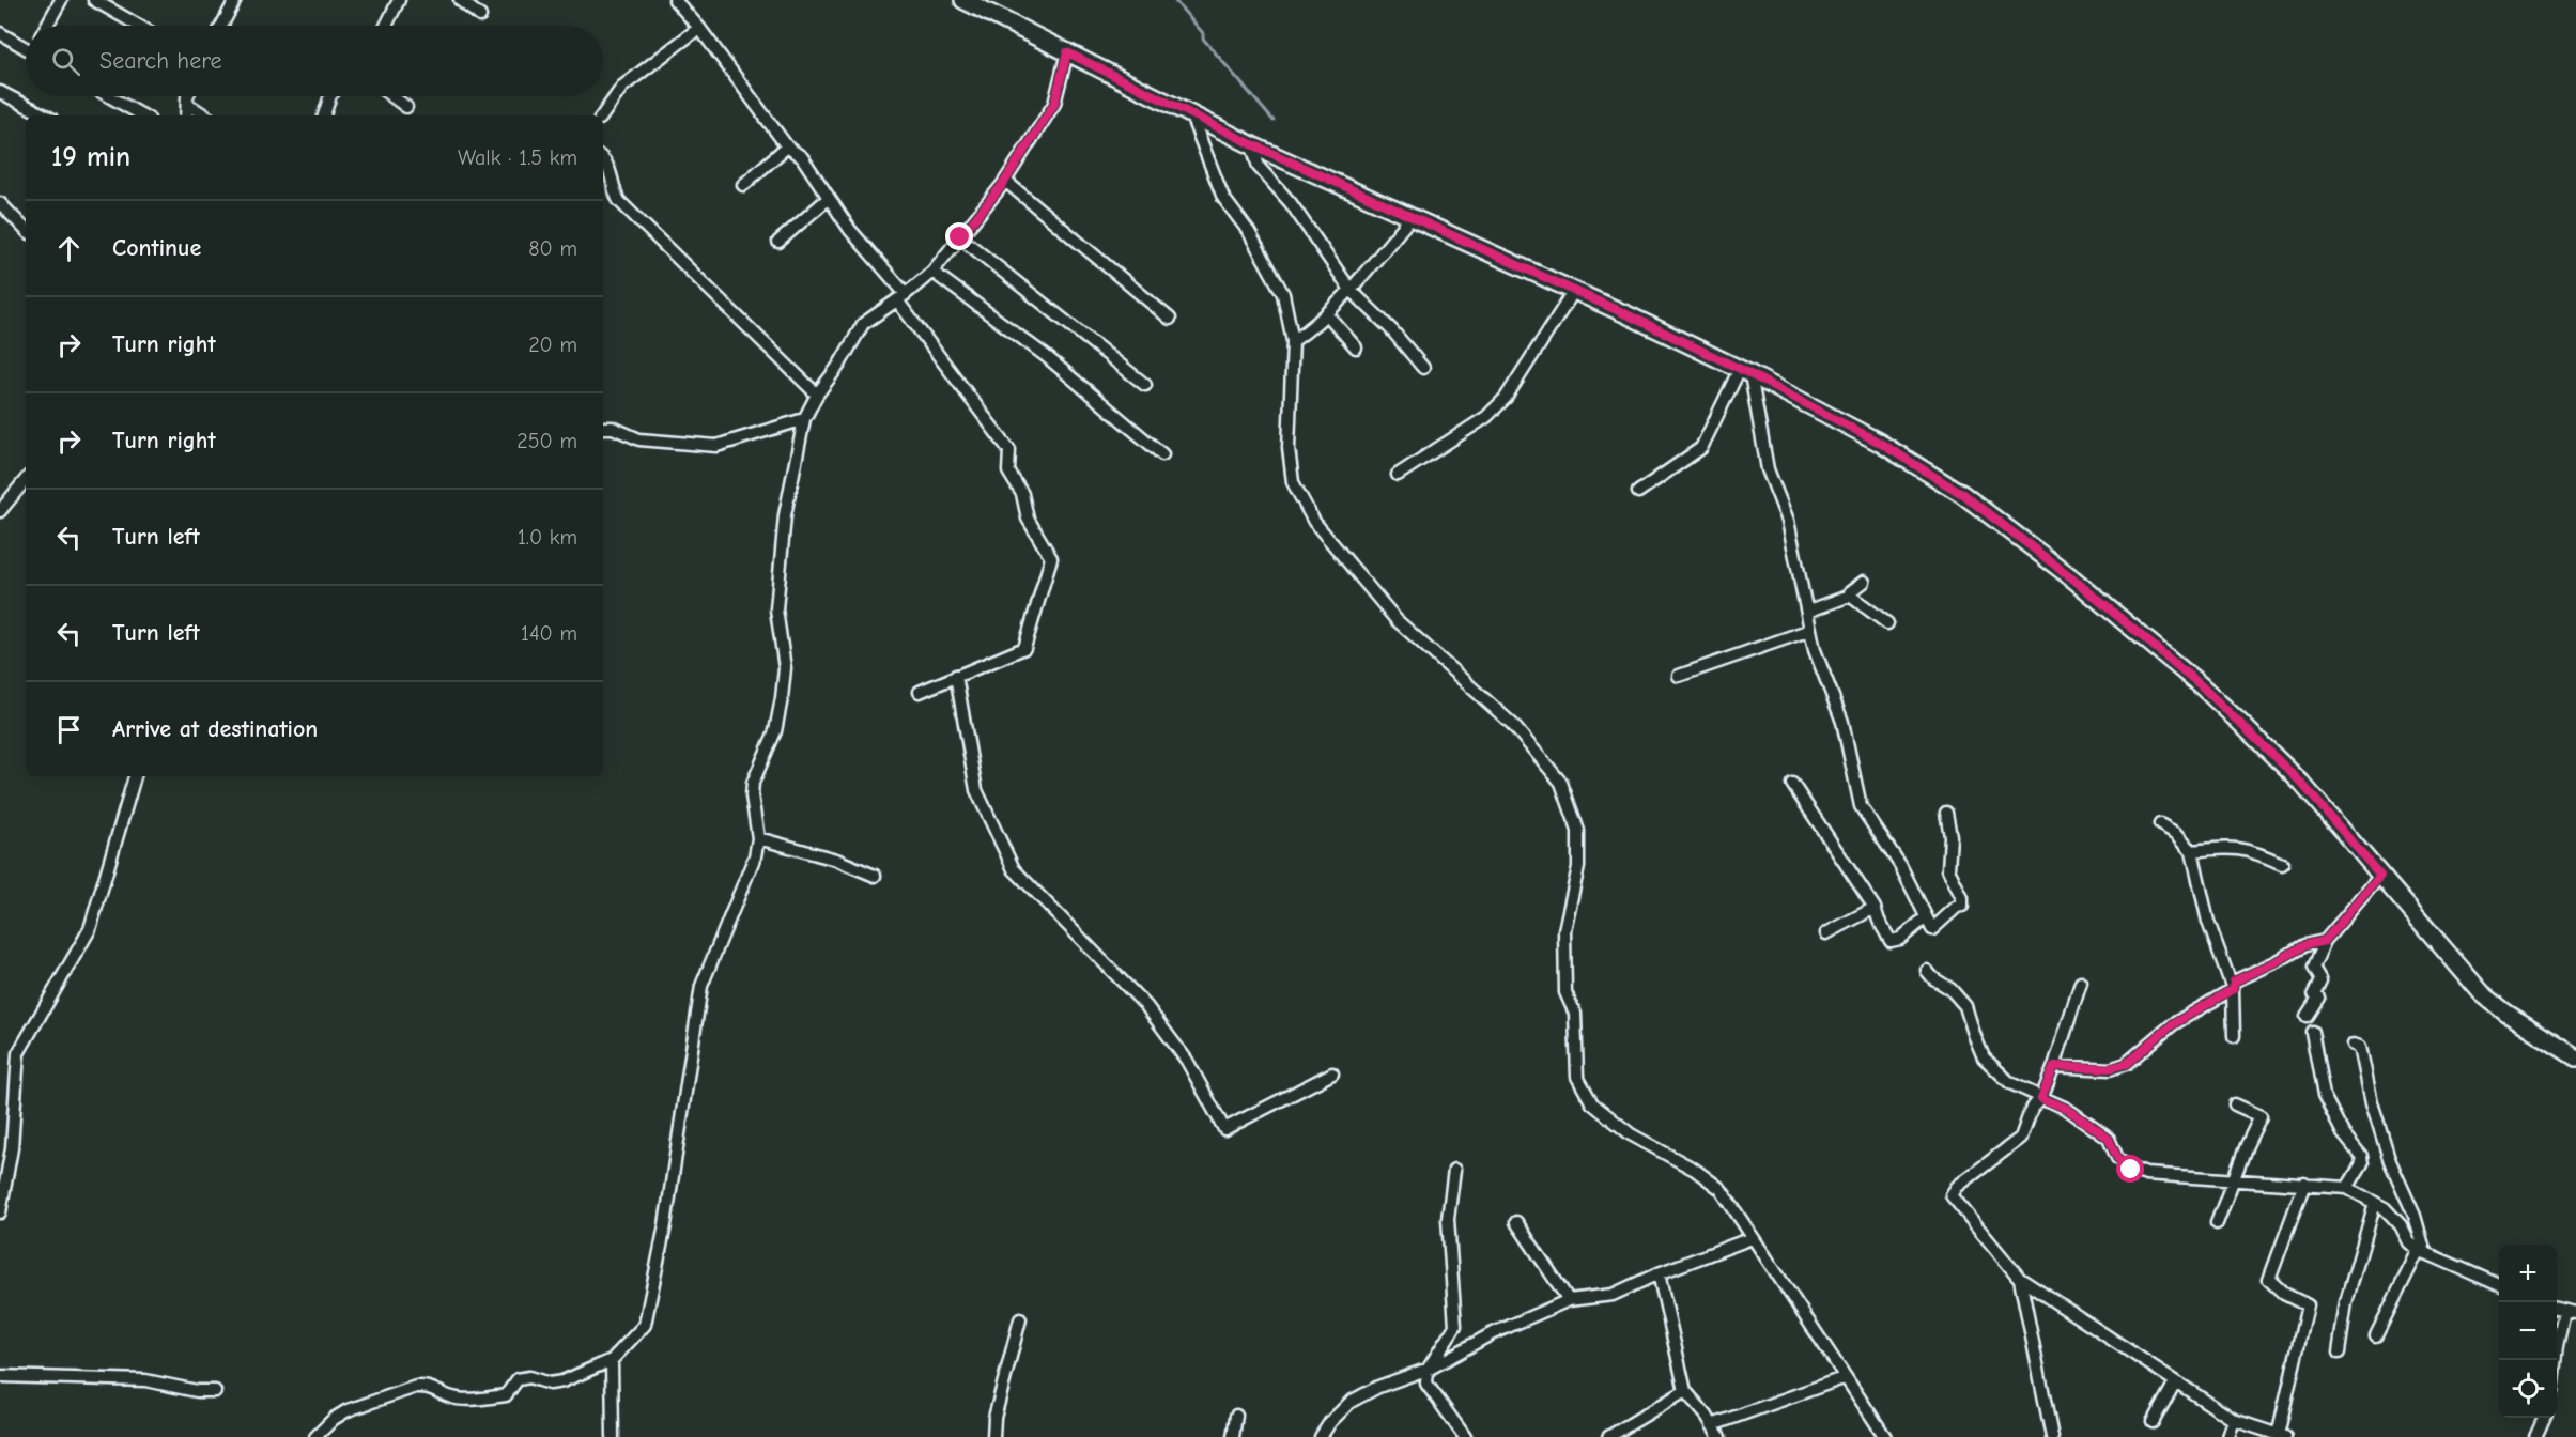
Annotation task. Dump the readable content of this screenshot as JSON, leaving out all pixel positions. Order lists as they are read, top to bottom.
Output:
{
  "page": {
    "search": "Search here",
    "heading": ["19 min", "Walk · 1.5 km"],
    "list": [
      ["Continue", "80 m"],
      ["Turn right", "20 m"],
      ["Turn right", "250 m"],
      ["Turn left", "1.0 km"],
      ["Turn left", "140 m"],
      "Arrive at destination"
    ],
    "map_buttons": ["+", "−"]
  }
}
